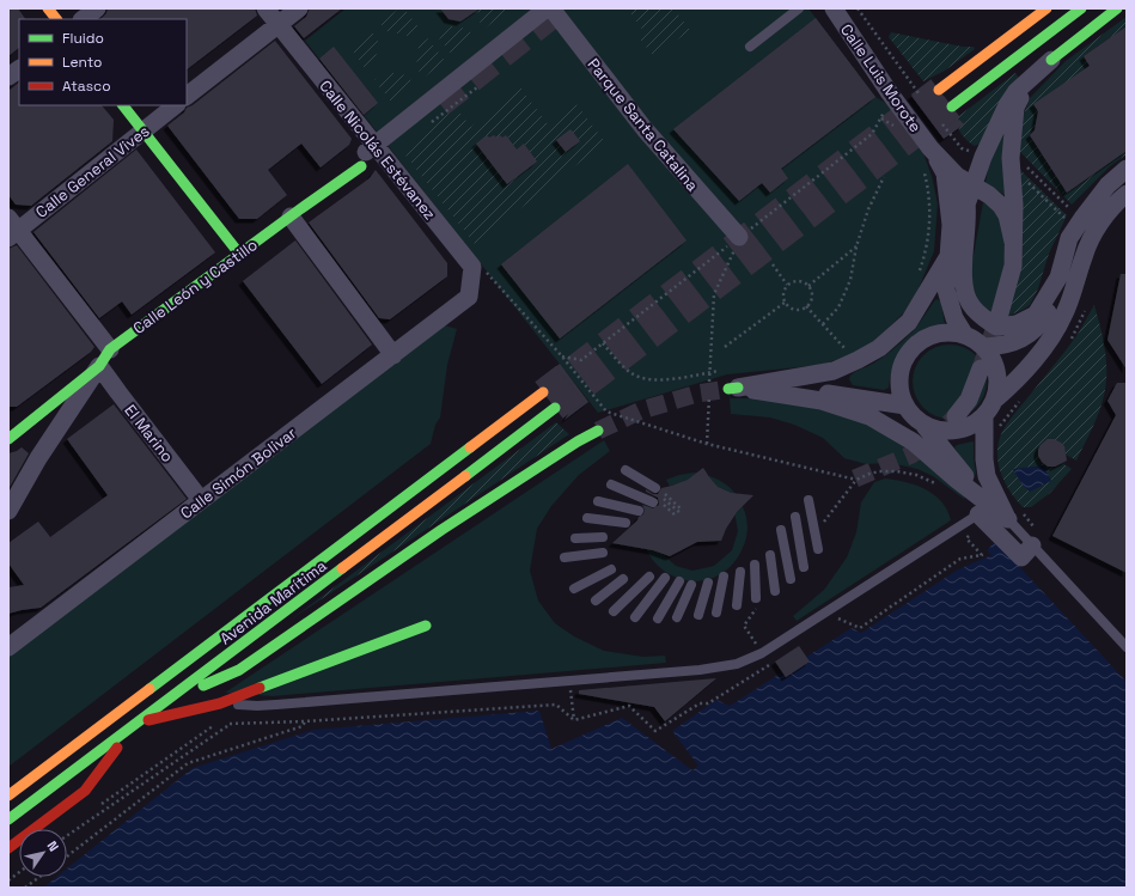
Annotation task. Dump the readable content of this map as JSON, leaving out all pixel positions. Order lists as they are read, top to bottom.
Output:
{
  "streets": {
    "main road": ["Calle León y Castillo", "Avenida Marítima"],
    "street": [
      "Calle Luis Morote",
      "Parque Santa Catalina",
      "Calle Nicolás Estévanez",
      "Calle General Vives",
      "El Marino",
      "Calle Simón Bolivar"
    ]
  },
  "crossings": [
    ["Calle Nicolás Estévanez", "Calle León y Castillo"],
    ["Calle Nicolás Estévanez", "Calle Simón Bolivar"],
    ["Calle León y Castillo", "El Marino"],
    ["El Marino", "Calle Simón Bolivar"]
  ],
  "legend": ["Fluido", "Lento", "Atasco"],
  "north": "top right"
}
